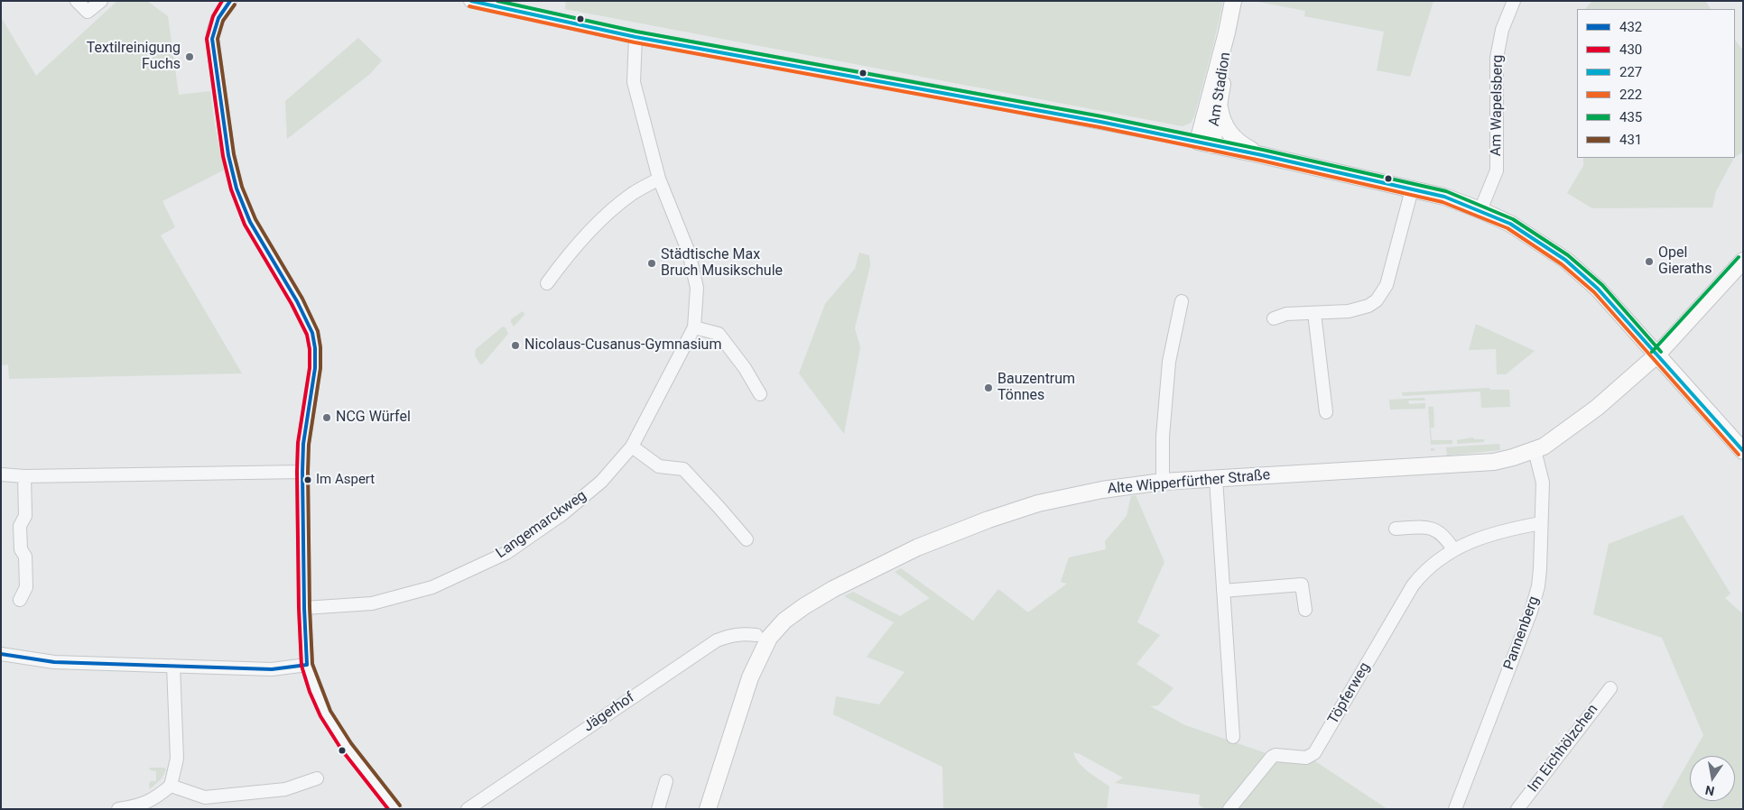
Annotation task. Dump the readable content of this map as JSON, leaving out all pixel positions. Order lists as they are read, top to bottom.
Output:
{
  "streets": {
    "main road": ["Am Stadion", "Alte Wipperfürther Straße"],
    "street": [
      "Am Wapelsberg",
      "Langemarckweg",
      "Pannenberg",
      "Töpferweg",
      "Jägerhof",
      "Im Eichhölzchen"
    ]
  },
  "crossings": [
    ["Alte Wipperfürther Straße", "Pannenberg"],
    ["Pannenberg", "Töpferweg"]
  ],
  "places": [
    "Textilreinigung Fuchs",
    "Opel Gieraths",
    "Städtische Max Bruch Musikschule",
    "Nicolaus-Cusanus-Gymnasium",
    "Bauzentrum Tönnes",
    "NCG Würfel",
    "Im Aspert"
  ],
  "lines": [
    "transit line 432",
    "transit line 430",
    "transit line 227",
    "transit line 435",
    "transit line 431",
    "transit line 222"
  ],
  "legend": [
    "432",
    "430",
    "227",
    "222",
    "435",
    "431"
  ],
  "north": "bottom"
}
